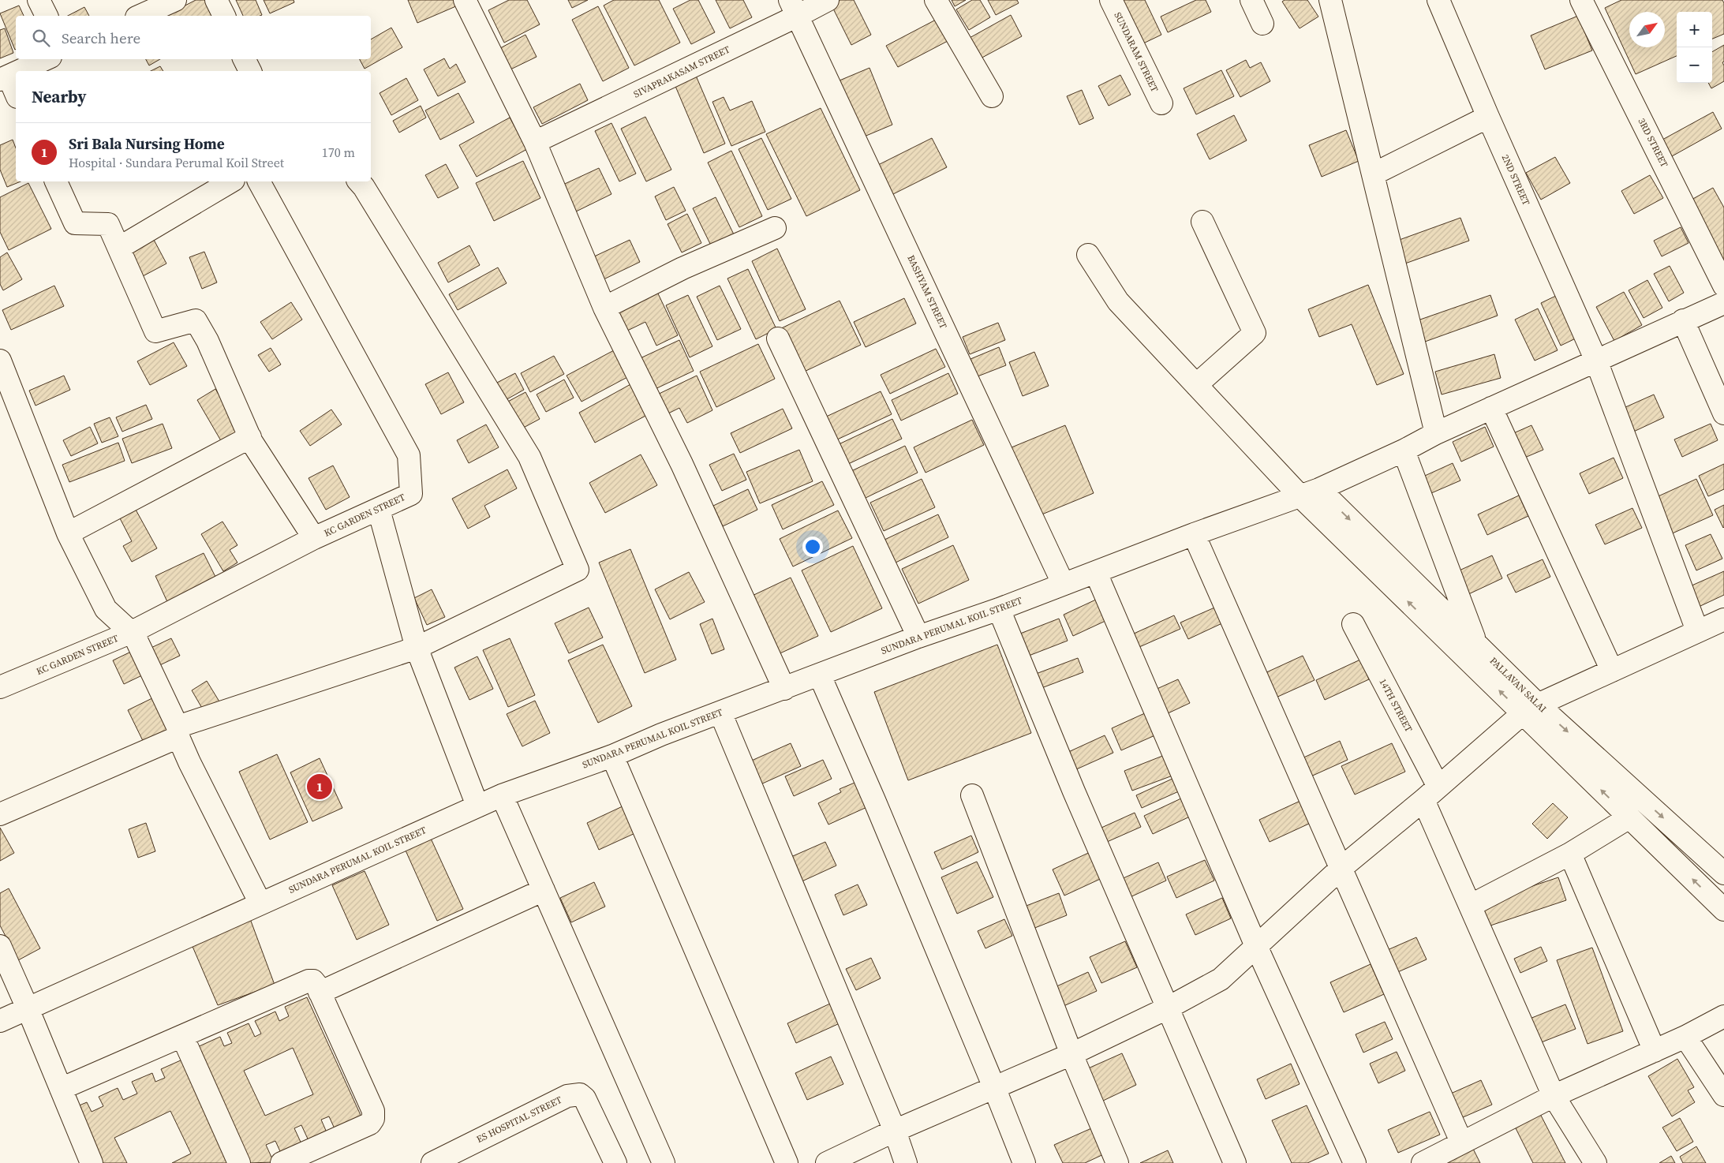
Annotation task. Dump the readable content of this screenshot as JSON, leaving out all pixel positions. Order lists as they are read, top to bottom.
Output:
{
  "streets": {
    "street": [
      "SUNDARAM STREET",
      "SIVAPRAKASAM STREET",
      "3RD STREET",
      "2ND STREET",
      "BASHYAM STREET",
      "KC GARDEN STREET",
      "SUNDARA PERUMAL KOIL STREET",
      "PALLAVAN SALAI",
      "14TH STREET",
      "ES HOSPITAL STREET"
    ]
  },
  "crossings": [
    ["SIVAPRAKASAM STREET", "BASHYAM STREET"],
    ["2ND STREET", "SUNDARA PERUMAL KOIL STREET"],
    ["BASHYAM STREET", "SUNDARA PERUMAL KOIL STREET"],
    ["SUNDARA PERUMAL KOIL STREET", "PALLAVAN SALAI"]
  ],
  "north": "top right",
  "page": {
    "map_buttons": ["+", "−"],
    "search": "Search here",
    "heading": "Nearby",
    "list": [
      {
        "mark": "1",
        "name": "Sri Bala Nursing Home",
        "note": "Hospital · Sundara Perumal Koil Street",
        "value": "170 m"
      }
    ],
    "pins": "1"
  }
}
